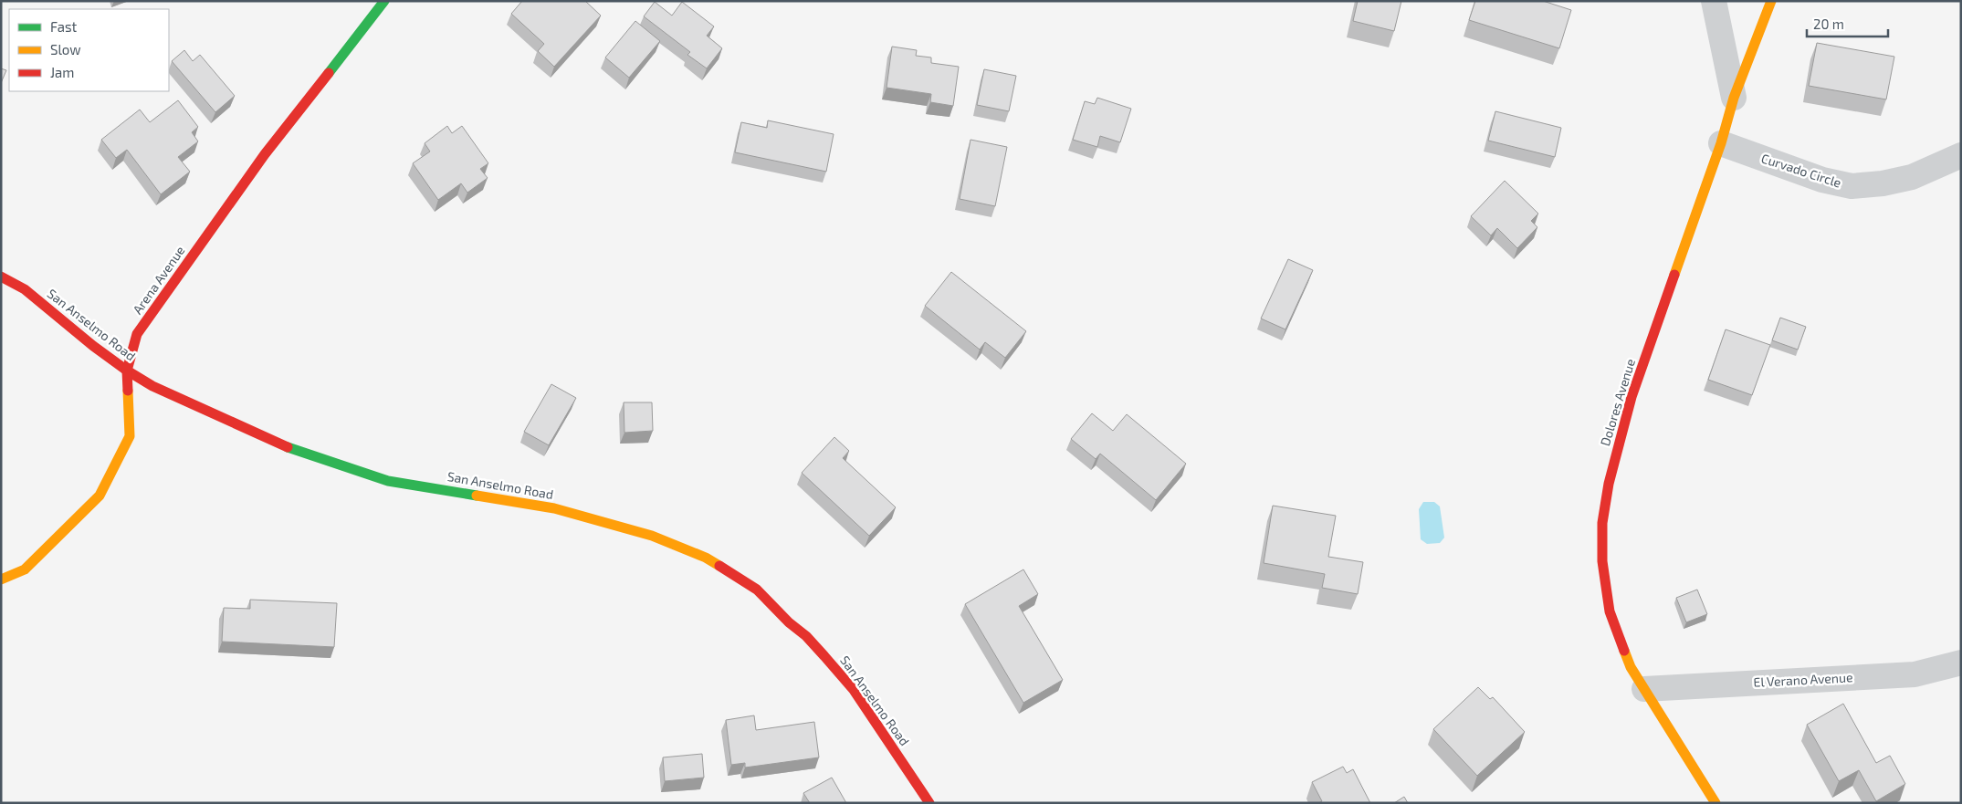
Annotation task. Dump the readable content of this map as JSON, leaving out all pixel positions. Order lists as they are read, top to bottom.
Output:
{
  "streets": {
    "street": [
      "Curvado Circle",
      "Arena Avenue",
      "San Anselmo Road",
      "Dolores Avenue",
      "El Verano Avenue"
    ]
  },
  "crossings": [
    ["Curvado Circle", "Dolores Avenue"],
    ["Arena Avenue", "San Anselmo Road"],
    ["Dolores Avenue", "El Verano Avenue"]
  ],
  "legend": ["Fast", "Slow", "Jam"],
  "scale_bar": "20 m"
}
